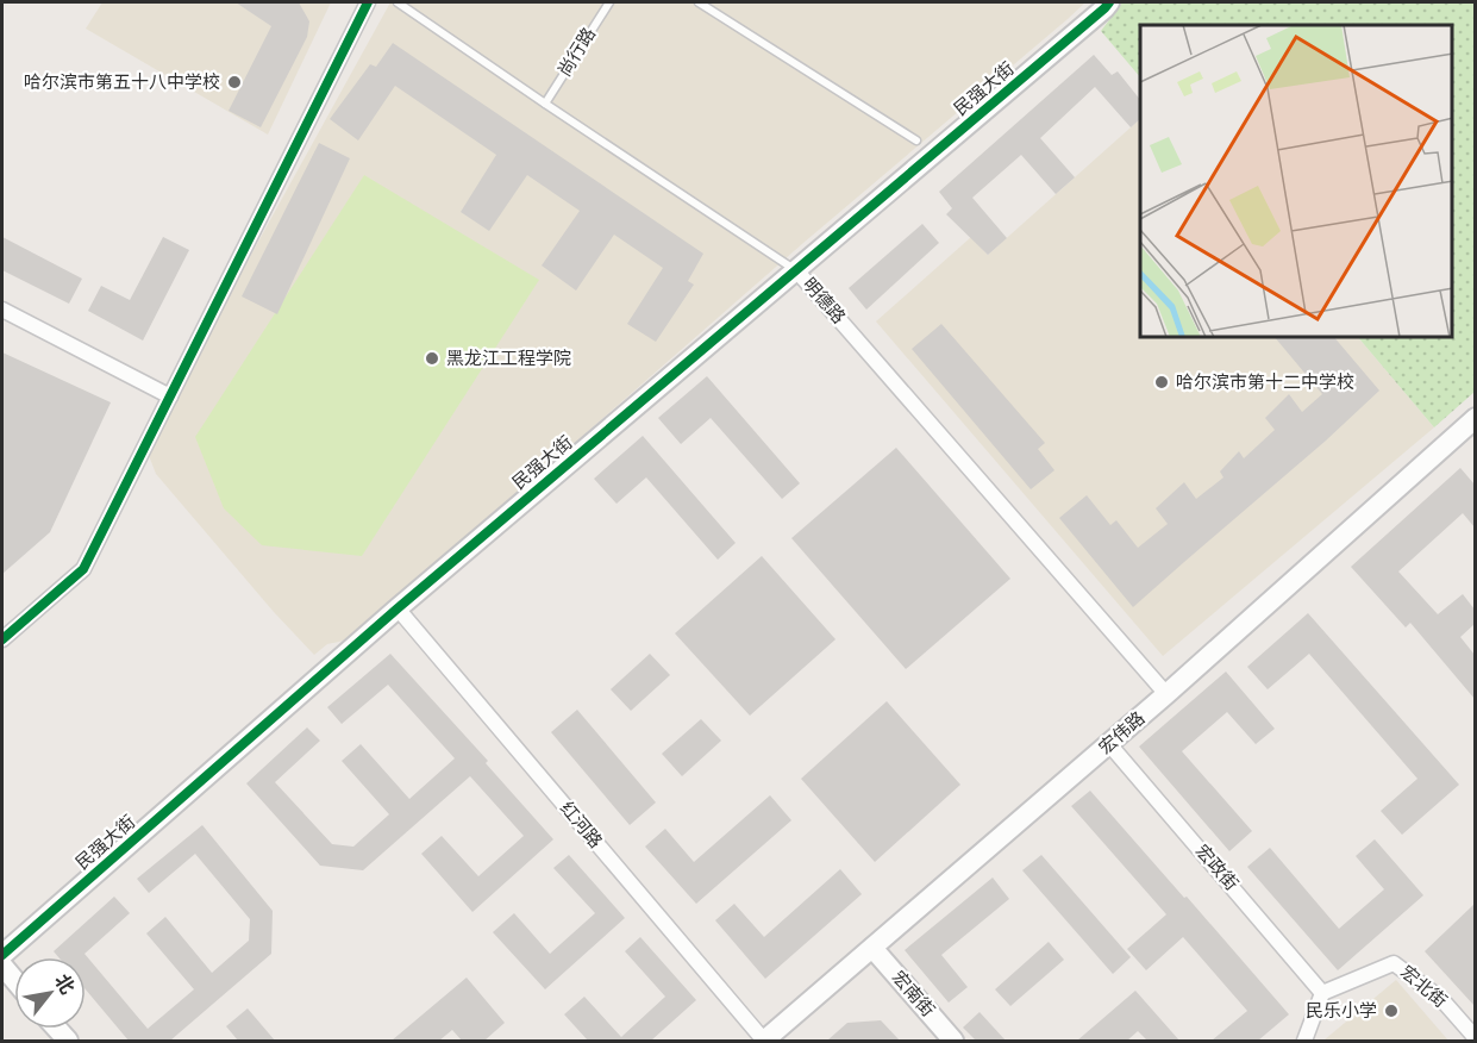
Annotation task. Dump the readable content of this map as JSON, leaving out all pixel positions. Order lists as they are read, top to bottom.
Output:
{
  "streets": {
    "street": [
      "民强大街",
      "明德路",
      "宏伟路",
      "红河路",
      "宏政街",
      "宏北街",
      "宏南街"
    ],
    "lane": ["尚行路"]
  },
  "crossings": [
    ["尚行路", "明德路"],
    ["民强大街", "明德路"],
    ["民强大街", "红河路"],
    ["明德路", "宏伟路"],
    ["宏伟路", "红河路"],
    ["宏伟路", "宏政街"],
    ["宏伟路", "宏南街"],
    ["宏政街", "宏北街"]
  ],
  "places": [
    "哈尔滨市第五十八中学校",
    "黑龙江工程学院",
    "哈尔滨市第十二中学校",
    "民乐小学"
  ],
  "north": "top right"
}
